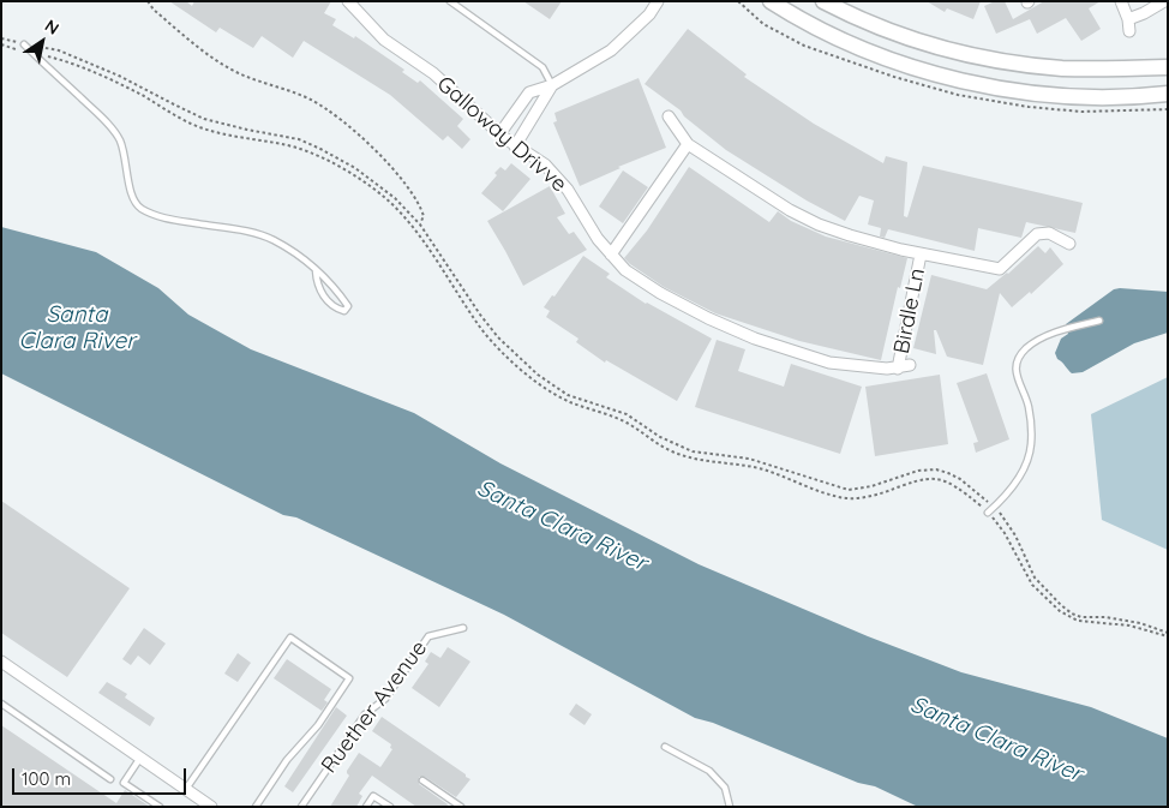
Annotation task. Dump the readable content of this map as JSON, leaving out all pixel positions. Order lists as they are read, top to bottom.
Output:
{
  "streets": {
    "street": ["Galloway Drivve", "Birdle Ln"],
    "lane": ["Ruether Avenue"]
  },
  "crossings": [
    ["Galloway Drivve", "Birdle Ln"]
  ],
  "water": ["Santa Clara River"],
  "scale_bar": "100 m",
  "north": "top right"
}
